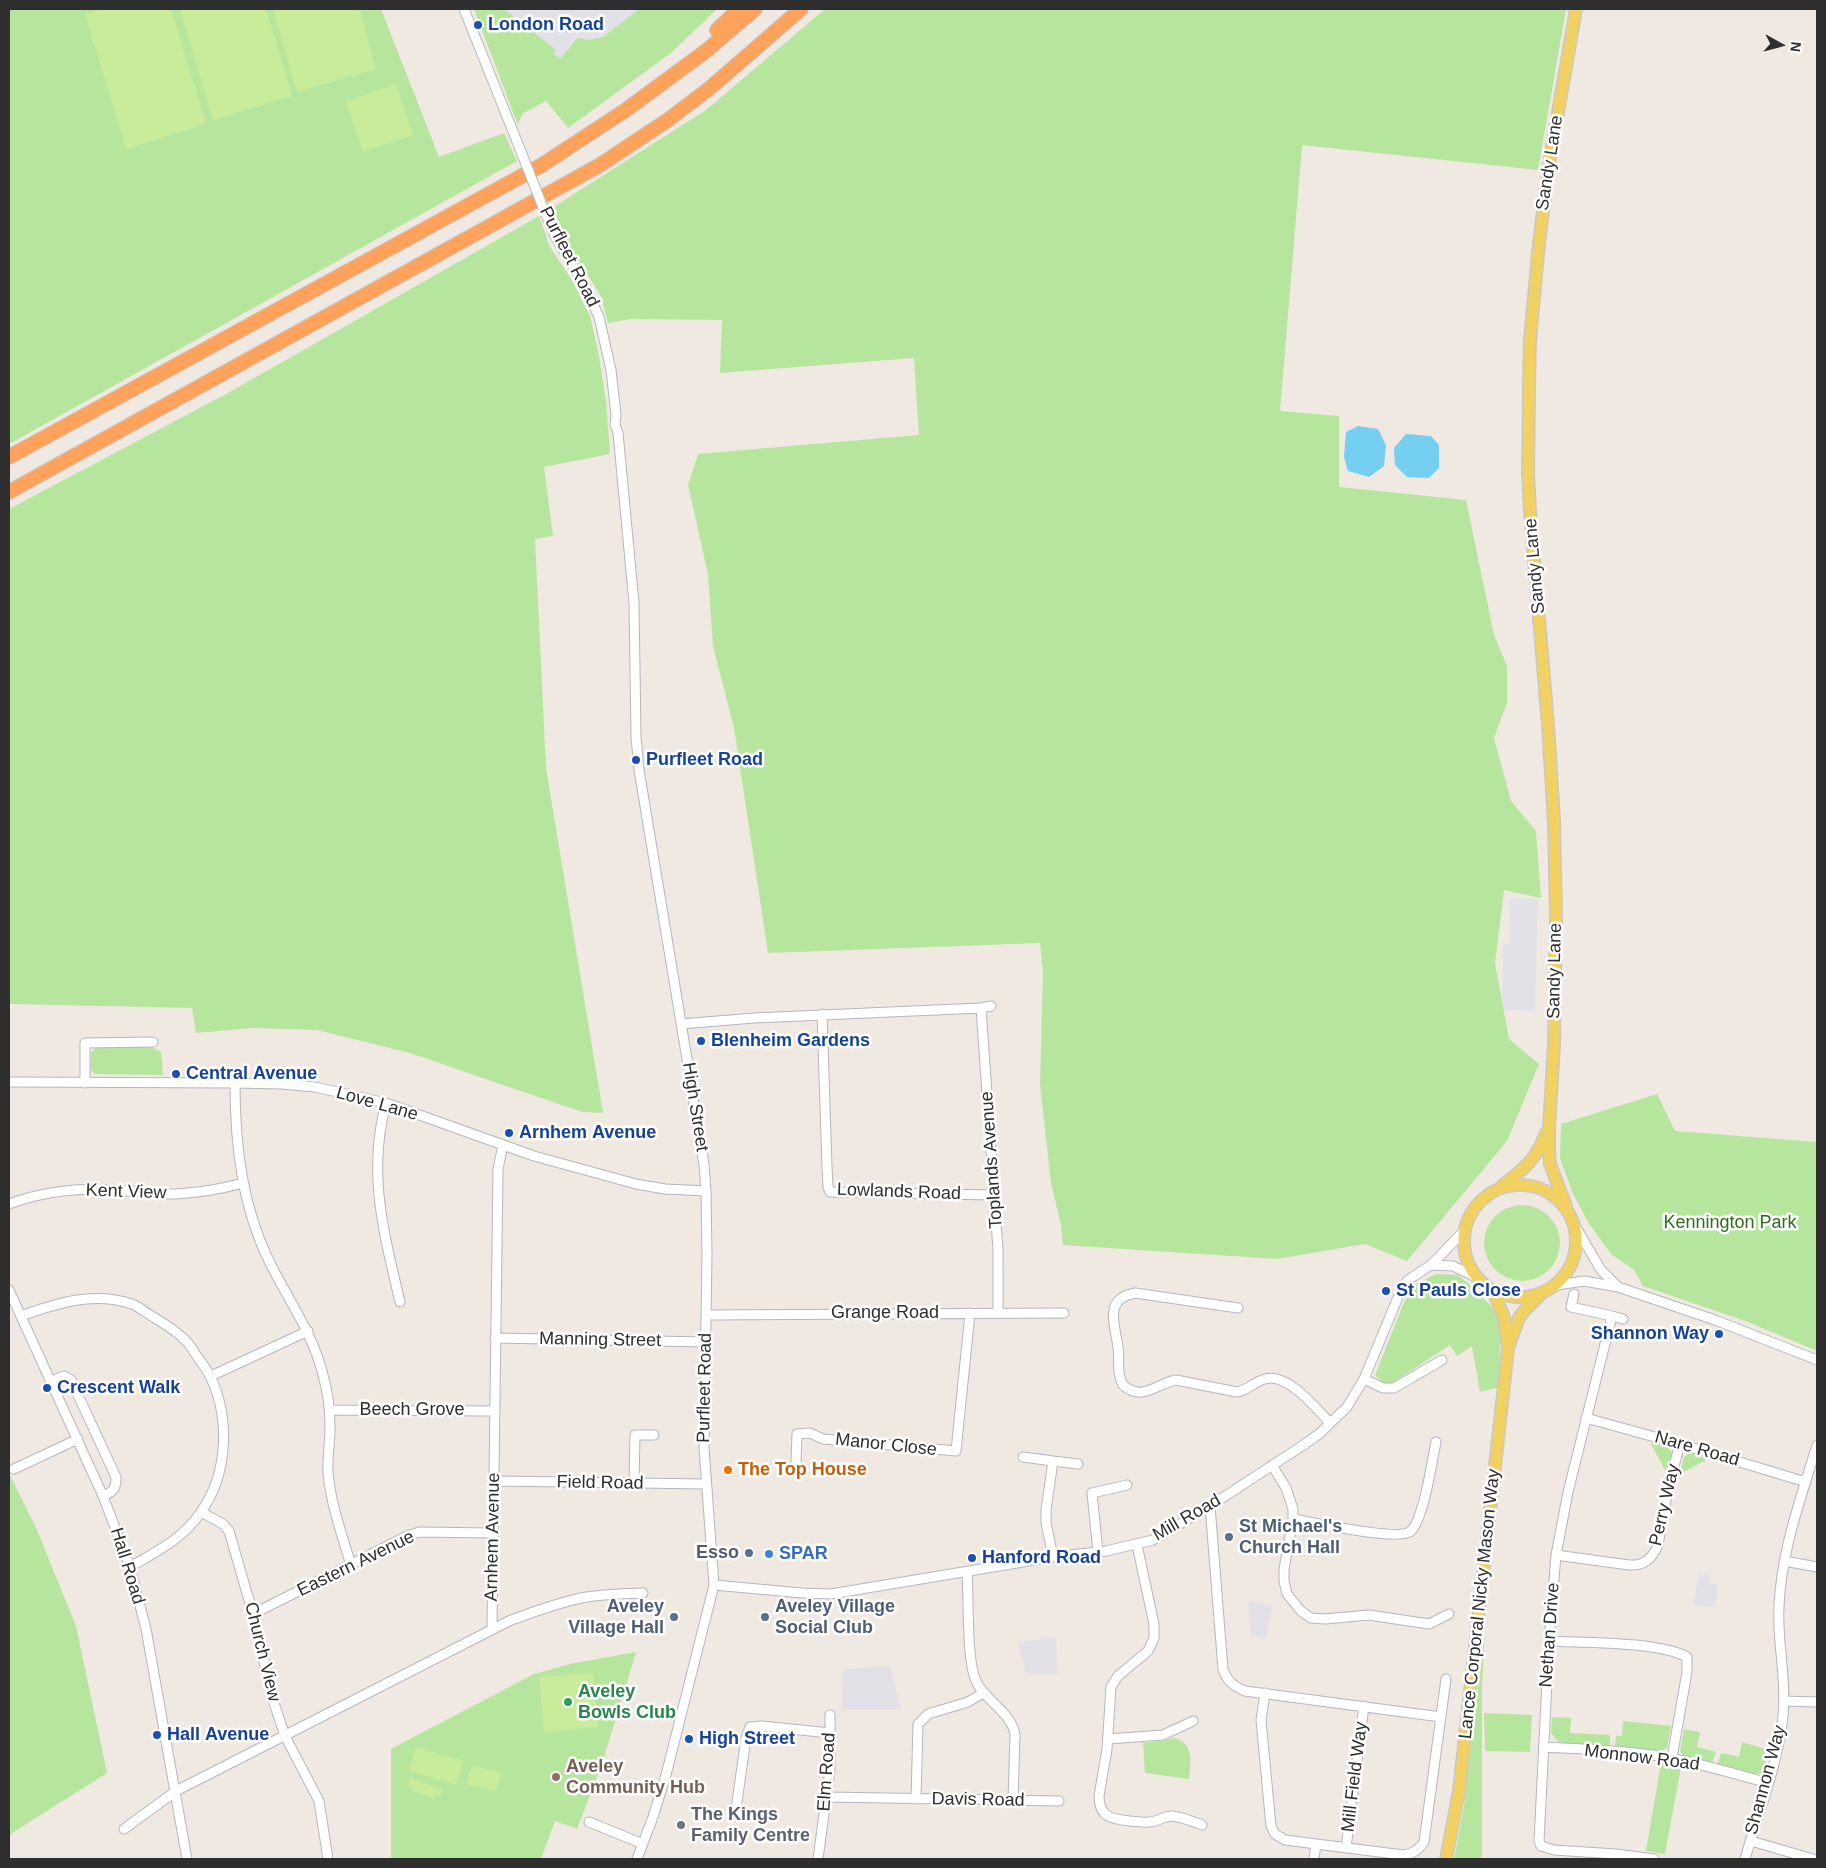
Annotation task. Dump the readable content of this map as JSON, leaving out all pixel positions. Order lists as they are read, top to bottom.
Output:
{
  "streets": {
    "main road": ["Sandy Lane", "Lance Corporal Nicky Mason Way"],
    "street": [
      "Purfleet Road",
      "Love Lane",
      "High Street",
      "Toplands Avenue",
      "Kent View",
      "Lowlands Road",
      "Grange Road",
      "Manning Street",
      "Beech Grove",
      "Manor Close",
      "Nare Road",
      "Field Road",
      "Perry Way",
      "Mill Road",
      "Arnhem Avenue",
      "Eastern Avenue",
      "Hall Road",
      "Nethan Drive",
      "Church View",
      "Monnow Road",
      "Elm Road",
      "Mill Field Way",
      "Shannon Way",
      "Davis Road"
    ]
  },
  "crossings": [
    ["Sandy Lane", "Mill Road"],
    ["Sandy Lane", "Lance Corporal Nicky Mason Way"],
    ["Purfleet Road", "Love Lane"],
    ["Purfleet Road", "High Street"],
    ["Purfleet Road", "Grange Road"],
    ["Purfleet Road", "Manning Street"],
    ["Purfleet Road", "Field Road"],
    ["Purfleet Road", "Mill Road"],
    ["Love Lane", "High Street"],
    ["Love Lane", "Arnhem Avenue"],
    ["Toplands Avenue", "Lowlands Road"],
    ["Toplands Avenue", "Grange Road"],
    ["Grange Road", "Manor Close"],
    ["Manning Street", "Arnhem Avenue"],
    ["Beech Grove", "Arnhem Avenue"],
    ["Nare Road", "Perry Way"],
    ["Nare Road", "Nethan Drive"],
    ["Nare Road", "Shannon Way"],
    ["Field Road", "Arnhem Avenue"],
    ["Perry Way", "Nethan Drive"],
    ["Mill Road", "Lance Corporal Nicky Mason Way"],
    ["Arnhem Avenue", "Eastern Avenue"],
    ["Eastern Avenue", "Church View"],
    ["Nethan Drive", "Monnow Road"],
    ["Monnow Road", "Shannon Way"],
    ["Elm Road", "Davis Road"]
  ],
  "parks": ["Kennington Park"],
  "places": [
    "London Road",
    "Purfleet Road",
    "Blenheim Gardens",
    "Central Avenue",
    "Arnhem Avenue",
    "St Pauls Close",
    "Shannon Way",
    "Crescent Walk",
    "The Top House",
    "St Michael's Church Hall",
    "Esso",
    "SPAR",
    "Hanford Road",
    "Aveley Village Hall",
    "Aveley Village Social Club",
    "Aveley Bowls Club",
    "Hall Avenue",
    "High Street",
    "Aveley Community Hub",
    "The Kings Family Centre"
  ],
  "north": "right"
}
